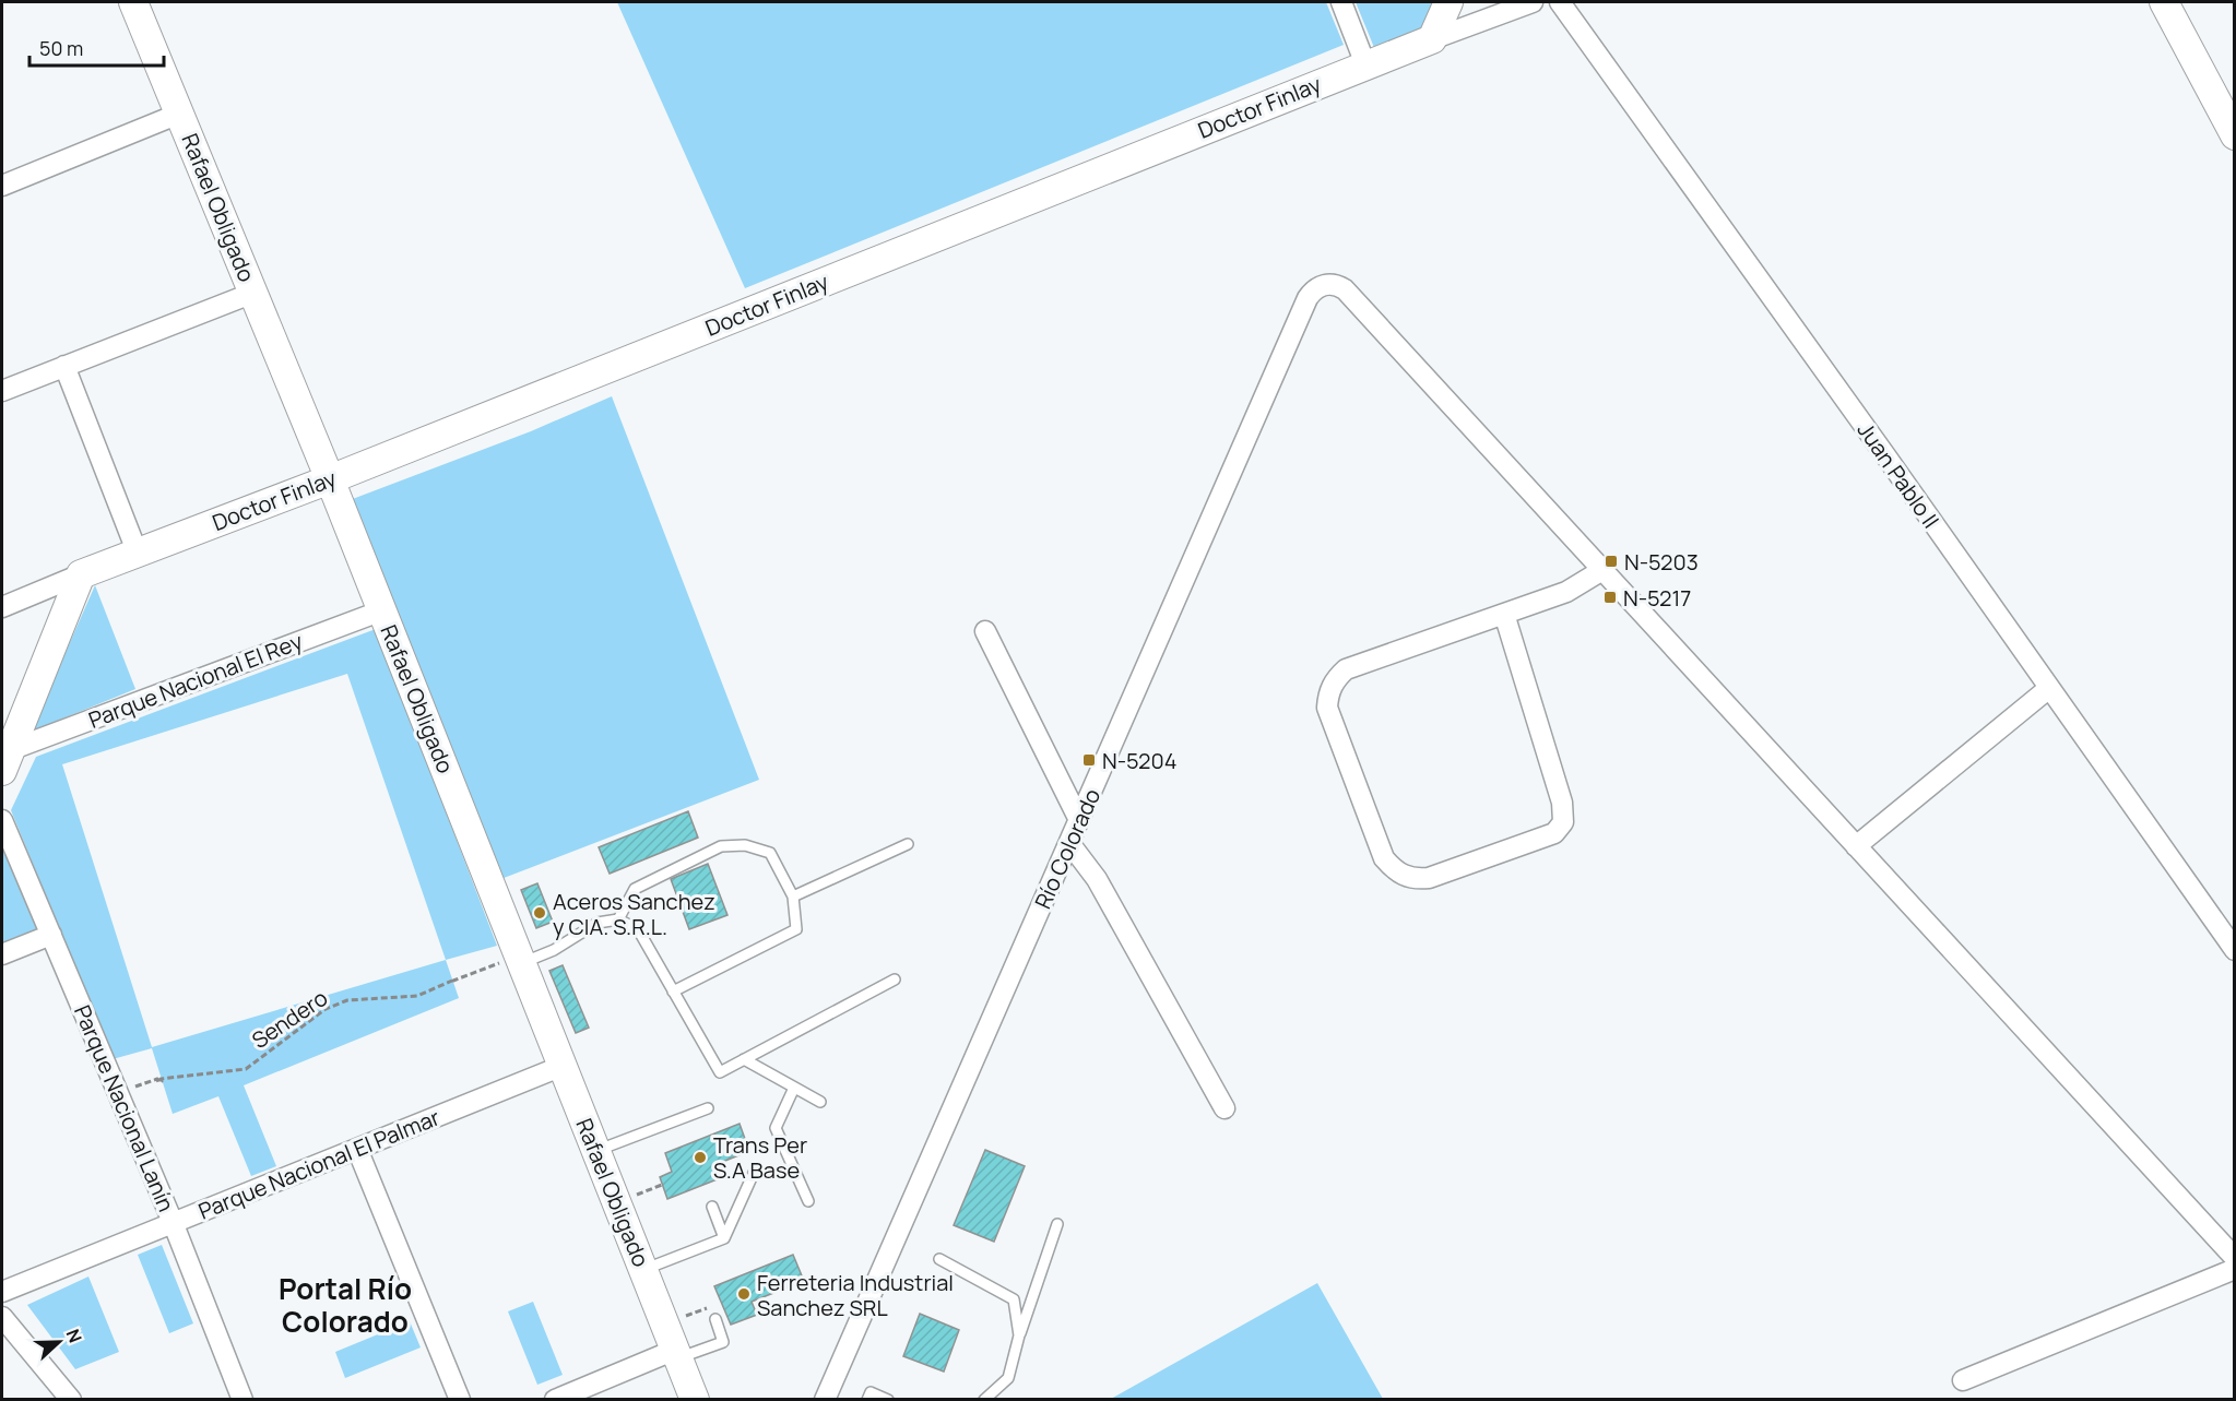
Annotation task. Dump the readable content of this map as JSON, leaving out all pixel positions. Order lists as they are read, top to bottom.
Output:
{
  "streets": {
    "street": [
      "Doctor Finlay",
      "Rafael Obligado",
      "Juan Pablo II",
      "Parque Nacional El Rey",
      "Río Colorado",
      "Parque Nacional Lanín",
      "Parque Nacional El Palmar"
    ],
    "path": ["Sendero"]
  },
  "crossings": [
    ["Doctor Finlay", "Rafael Obligado"],
    ["Rafael Obligado", "Parque Nacional El Rey"],
    ["Rafael Obligado", "Sendero"],
    ["Rafael Obligado", "Parque Nacional El Palmar"],
    ["Sendero", "Parque Nacional Lanín"],
    ["Parque Nacional Lanín", "Parque Nacional El Palmar"]
  ],
  "districts": ["Portal Río Colorado"],
  "places": {
    "transit": ["N-5203", "N-5217", "N-5204"],
    "other": ["Aceros Sanchez y CIA. S.R.L.", "Trans Per S.A Base", "Ferreteria Industrial Sanchez SRL"]
  },
  "scale_bar": "50 m",
  "north": "right"
}
